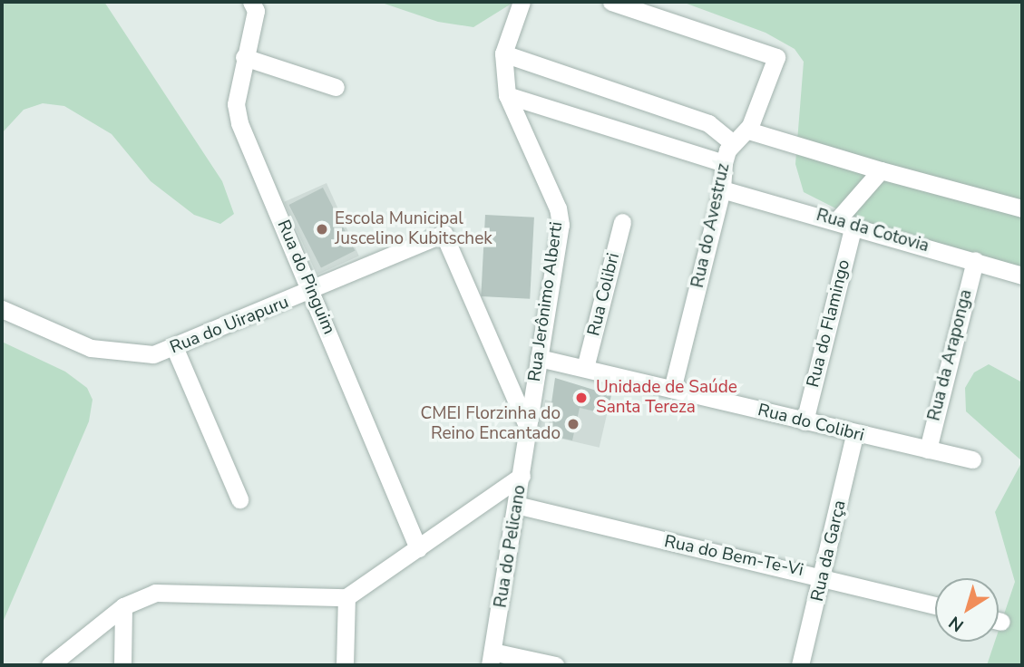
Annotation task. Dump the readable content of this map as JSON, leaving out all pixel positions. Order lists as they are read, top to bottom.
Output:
{
  "streets": {
    "street": [
      "Rua do Avestruz",
      "Rua da Cotovia",
      "Rua do Pinguim",
      "Rua Colibri",
      "Rua Jerônimo Alberti",
      "Rua do Flamingo",
      "Rua do Uirapuru",
      "Rua da Araponga",
      "Rua do Colibri",
      "Rua do Pelicano",
      "Rua da Garça",
      "Rua do Bem-Te-Vi"
    ]
  },
  "crossings": [
    ["Rua do Avestruz", "Rua da Cotovia"],
    ["Rua do Avestruz", "Rua do Colibri"],
    ["Rua da Cotovia", "Rua do Flamingo"],
    ["Rua da Cotovia", "Rua da Araponga"],
    ["Rua do Pinguim", "Rua do Uirapuru"],
    ["Rua Colibri", "Rua do Colibri"],
    ["Rua Jerônimo Alberti", "Rua do Uirapuru"],
    ["Rua Jerônimo Alberti", "Rua do Colibri"],
    ["Rua Jerônimo Alberti", "Rua do Pelicano"],
    ["Rua do Flamingo", "Rua do Colibri"],
    ["Rua do Uirapuru", "Rua do Pelicano"],
    ["Rua da Araponga", "Rua do Colibri"],
    ["Rua do Colibri", "Rua da Garça"],
    ["Rua do Pelicano", "Rua do Bem-Te-Vi"],
    ["Rua da Garça", "Rua do Bem-Te-Vi"]
  ],
  "places": ["Escola Municipal Juscelino Kubitschek", "Unidade de Saúde Santa Tereza", "CMEI Florzinha do Reino Encantado"],
  "north": "bottom left"
}
